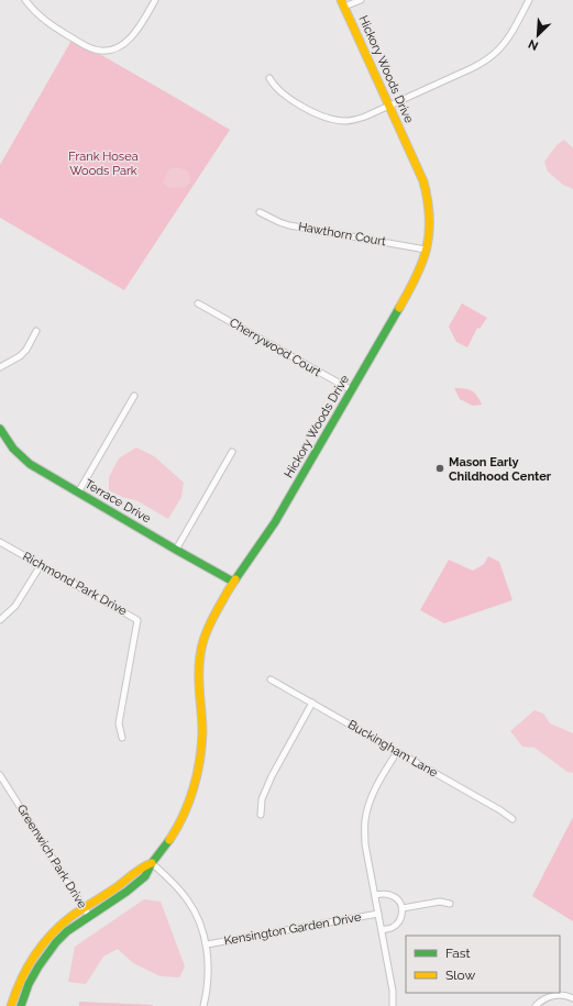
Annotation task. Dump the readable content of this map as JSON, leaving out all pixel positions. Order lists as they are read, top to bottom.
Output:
{
  "streets": {
    "street": [
      "Hickory Woods Drive",
      "Hawthorn Court",
      "Cherrywood Court",
      "Terrace Drive",
      "Richmond Park Drive",
      "Buckingham Lane",
      "Greenwich Park Drive",
      "Kensington Garden Drive"
    ]
  },
  "crossings": [
    ["Hickory Woods Drive", "Hawthorn Court"],
    ["Hickory Woods Drive", "Cherrywood Court"],
    ["Hickory Woods Drive", "Terrace Drive"],
    ["Hickory Woods Drive", "Greenwich Park Drive"]
  ],
  "parks": ["Frank Hosea Woods Park"],
  "places": ["Mason Early Childhood Center"],
  "legend": ["Fast", "Slow"],
  "north": "bottom left"
}
